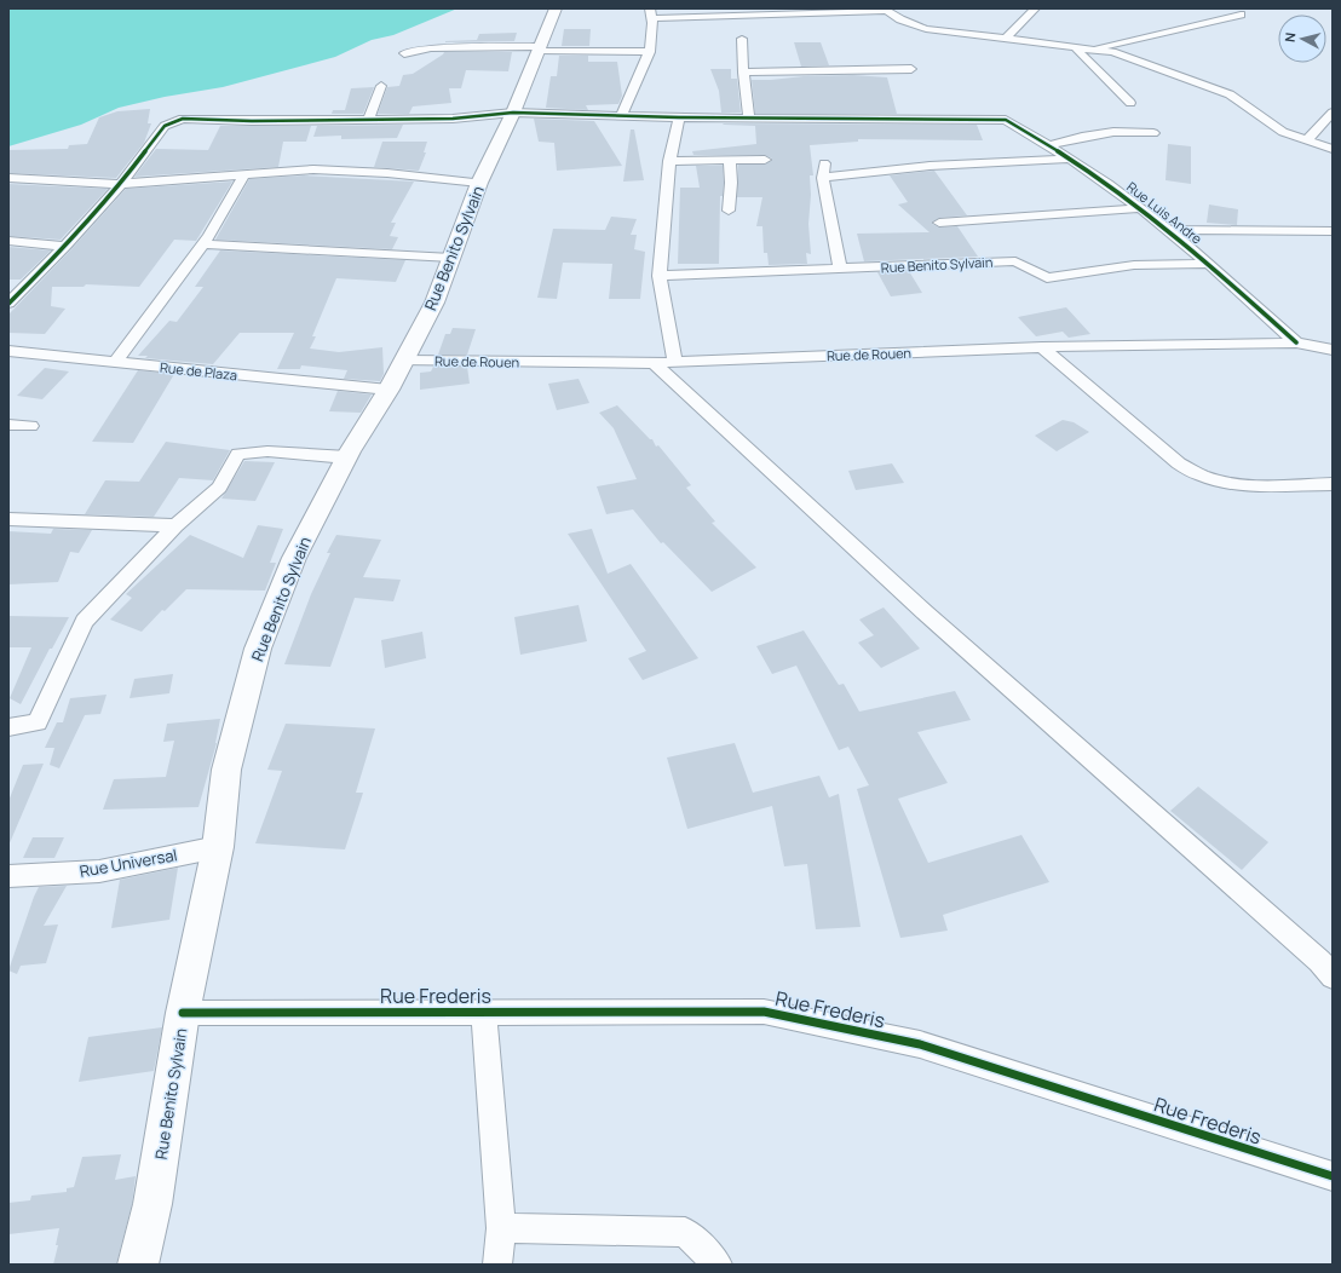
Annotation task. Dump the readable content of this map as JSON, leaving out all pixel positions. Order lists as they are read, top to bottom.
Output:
{
  "streets": {
    "main road": ["Rue Benito Sylvain"],
    "street": [
      "Rue Luis Andre",
      "Rue de Rouen",
      "Rue de Plaza",
      "Rue Universal",
      "Rue Frederis"
    ]
  },
  "crossings": [
    ["Rue Luis Andre", "Rue Benito Sylvain"],
    ["Rue Luis Andre", "Rue de Rouen"],
    ["Rue Benito Sylvain", "Rue de Rouen"],
    ["Rue Benito Sylvain", "Rue de Plaza"],
    ["Rue Benito Sylvain", "Rue Universal"],
    ["Rue Benito Sylvain", "Rue Frederis"]
  ],
  "north": "left"
}
